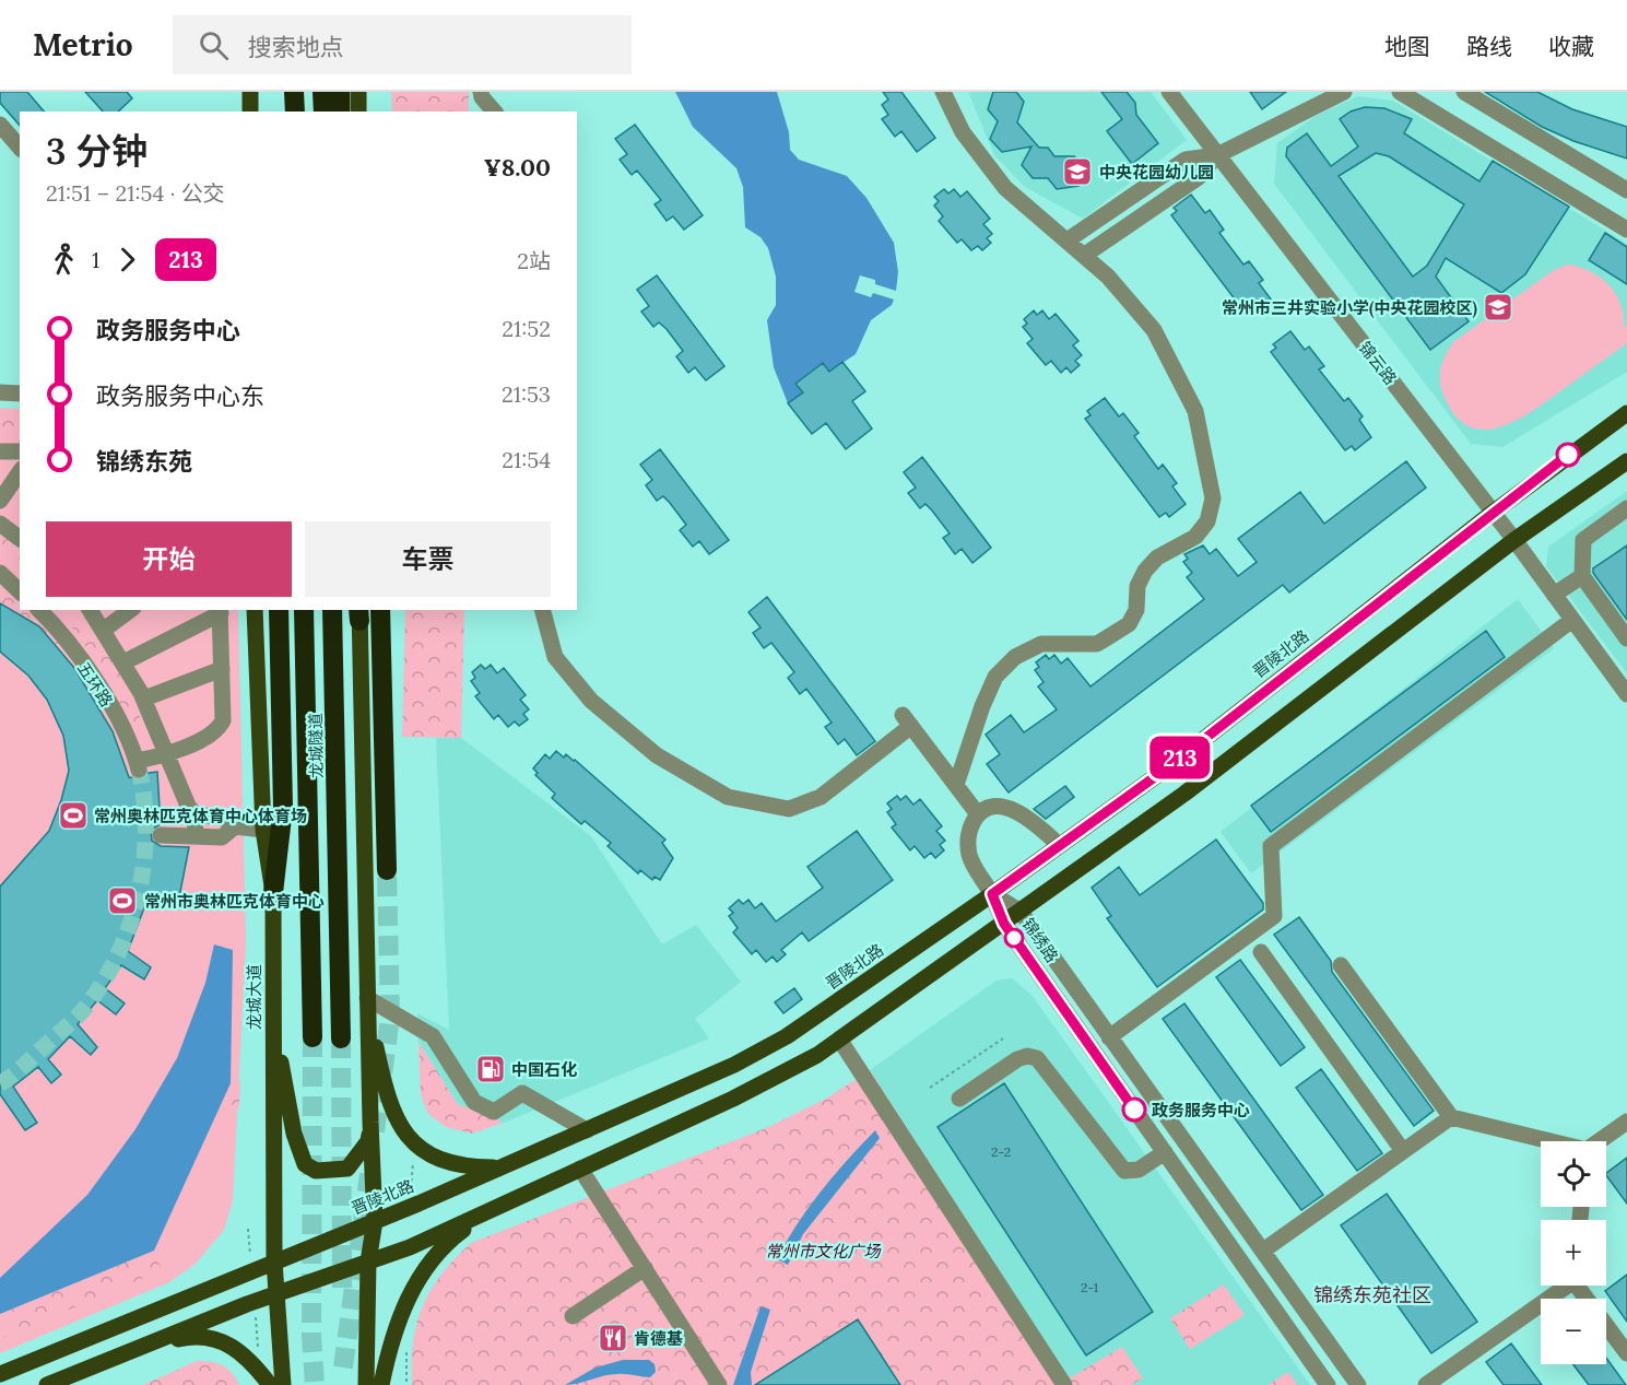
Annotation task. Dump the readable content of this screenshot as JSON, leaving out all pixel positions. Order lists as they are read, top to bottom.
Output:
{
  "streets": {
    "highway": ["龙城隧道"],
    "main road": ["晋陵北路", "龙城大道"],
    "street": ["锦云路", "五环路", "锦绣路"]
  },
  "crossings": [
    ["锦云路", "晋陵北路"],
    ["晋陵北路", "锦绣路"],
    ["晋陵北路", "龙城大道"]
  ],
  "districts": ["锦绣东苑社区"],
  "parks": ["常州市文化广场"],
  "places": {
    "school or university": ["中央花园幼儿园", "常州市三井实验小学(中央花园校区)"],
    "sports": ["常州奥林匹克体育中心体育场", "常州市奥林匹克体育中心"],
    "fuel station": ["中国石化"],
    "other": ["政务服务中心"],
    "restaurant": ["肯德基"]
  },
  "lines": ["bus line 213"],
  "house_numbers": ["2-2", "2-1"],
  "page": {
    "header": "Metrio",
    "search": "搜索地点",
    "nav": ["地图", "路线", "收藏"],
    "on_map": "213",
    "heading": ["3 分钟", "21:51 – 21:54 · 公交", "¥8.00"],
    "legs": ["1", "213", "2站"],
    "list": [
      {
        "name": "政务服务中心",
        "value": "21:52"
      },
      {
        "name": "政务服务中心东",
        "value": "21:53"
      },
      {
        "name": "锦绣东苑",
        "value": "21:54"
      }
    ],
    "buttons": ["开始", "车票"],
    "map_buttons": ["+", "−"]
  }
}
